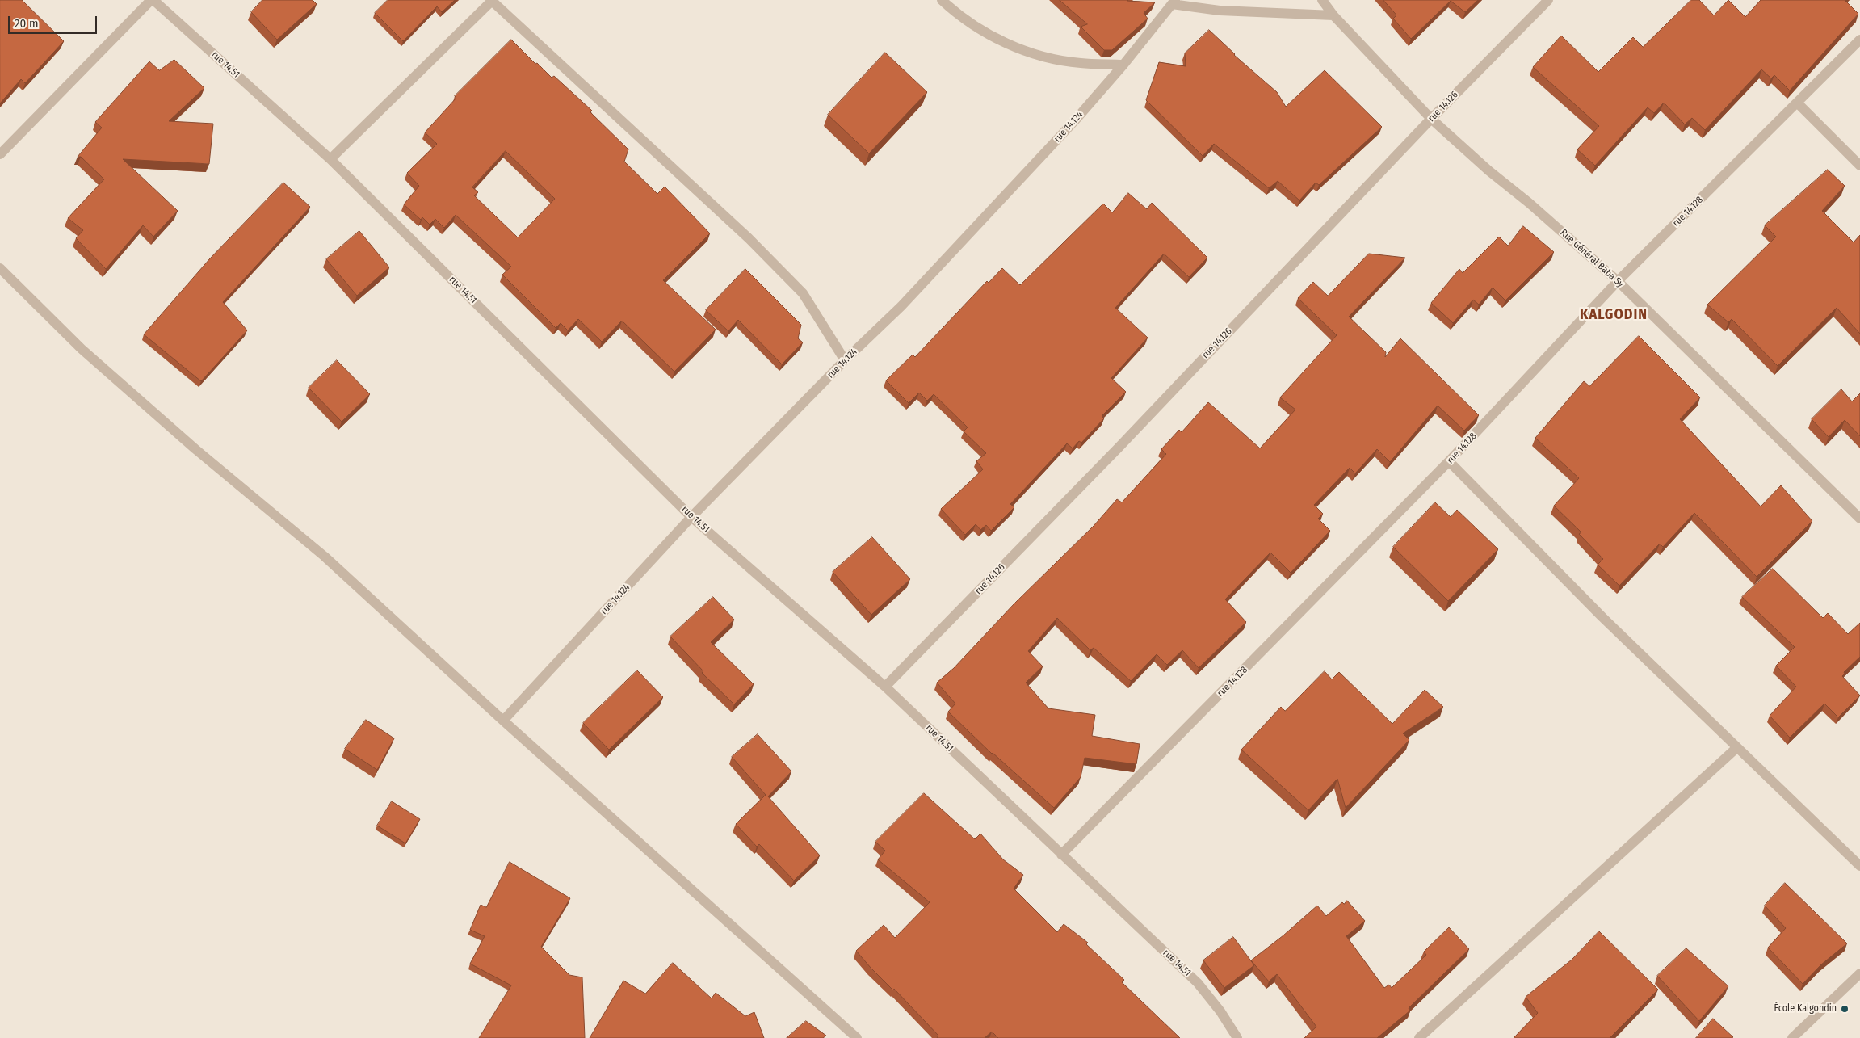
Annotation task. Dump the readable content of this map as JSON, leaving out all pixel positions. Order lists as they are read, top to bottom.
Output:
{
  "streets": {
    "street": [
      "rue 14.51",
      "rue 14.126",
      "rue 14.124",
      "rue 14.128",
      "Rue Général Baba Sy"
    ]
  },
  "crossings": [
    ["rue 14.51", "rue 14.126"],
    ["rue 14.51", "rue 14.124"],
    ["rue 14.51", "rue 14.128"],
    ["rue 14.126", "Rue Général Baba Sy"],
    ["rue 14.128", "Rue Général Baba Sy"]
  ],
  "districts": ["KALGODIN"],
  "places": ["École Kalgondin"],
  "scale_bar": "20 m"
}
